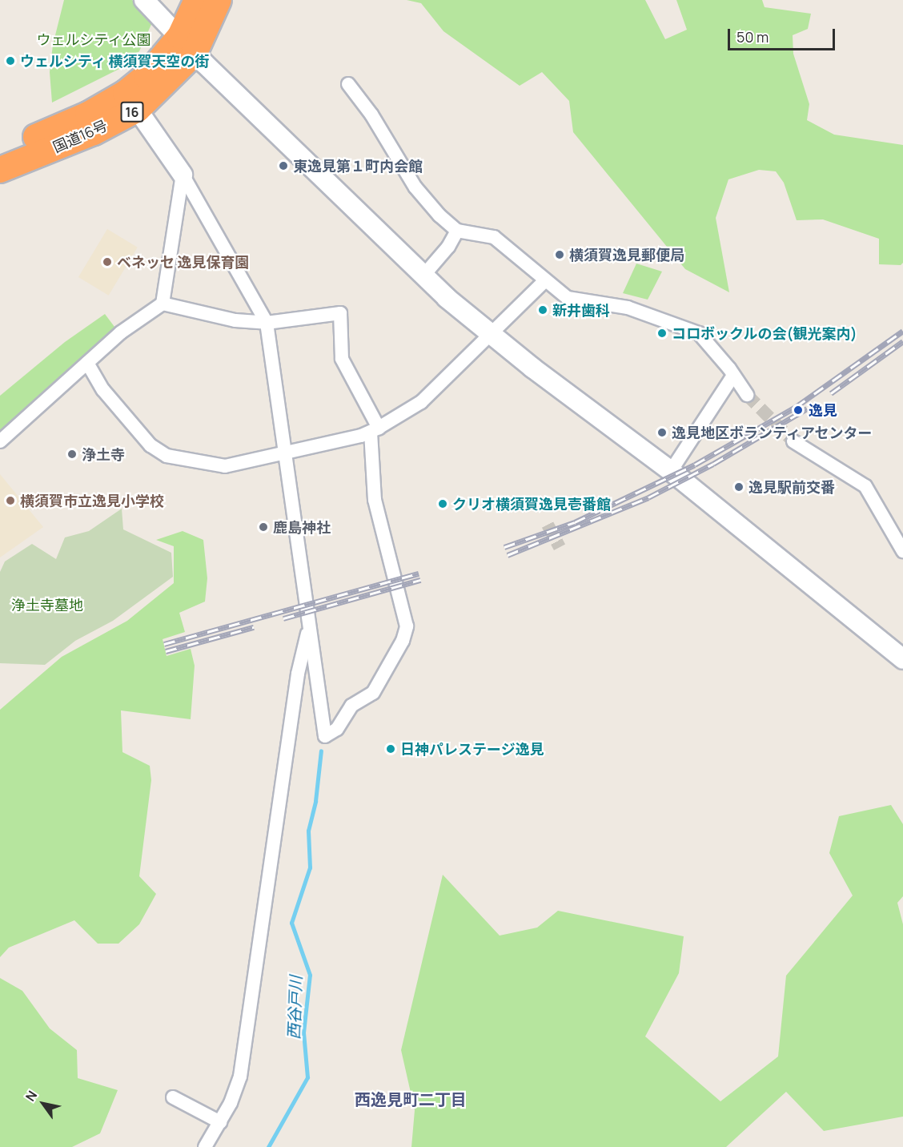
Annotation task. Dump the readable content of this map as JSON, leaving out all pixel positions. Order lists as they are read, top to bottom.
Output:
{
  "streets": {
    "highway": ["16", "国道16号"]
  },
  "districts": ["西逸見町二丁目"],
  "water": ["西谷戸川"],
  "parks": ["ウェルシティ公園", "浄土寺墓地"],
  "places": [
    "ウェルシティ 横須賀天空の街",
    "東逸見第１町内会館",
    "横須賀逸見郵便局",
    "ベネッセ 逸見保育園",
    "新井歯科",
    "コロボックルの会(観光案内)",
    "逸見",
    "逸見地区ボランティアセンター",
    "浄土寺",
    "逸見駅前交番",
    "横須賀市立逸見小学校",
    "クリオ横須賀逸見壱番館",
    "鹿島神社",
    "日神パレステージ逸見"
  ],
  "scale_bar": "50 m",
  "north": "top left"
}
